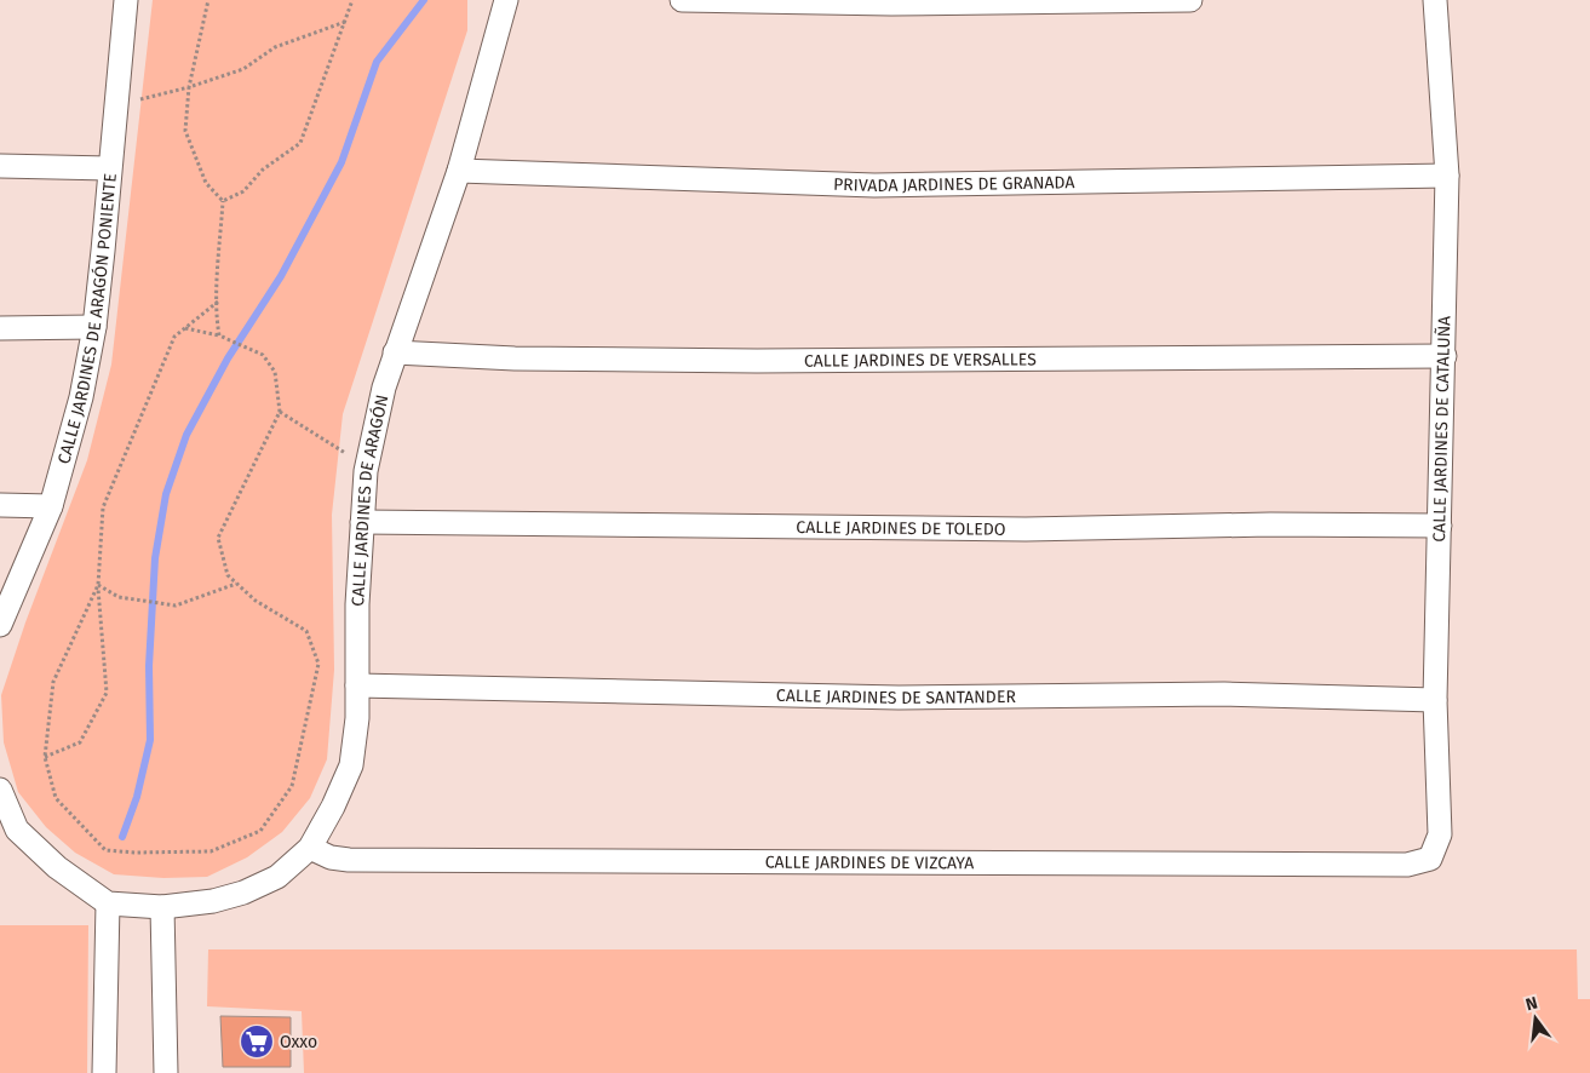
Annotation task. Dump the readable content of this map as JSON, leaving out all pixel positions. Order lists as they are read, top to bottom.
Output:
{
  "streets": {
    "street": [
      "PRIVADA JARDINES DE GRANADA",
      "CALLE JARDINES DE ARAGÓN PONIENTE",
      "CALLE JARDINES DE VERSALLES",
      "CALLE JARDINES DE CATALUÑA",
      "CALLE JARDINES DE ARAGÓN",
      "CALLE JARDINES DE TOLEDO",
      "CALLE JARDINES DE SANTANDER",
      "CALLE JARDINES DE VIZCAYA"
    ]
  },
  "crossings": [
    ["PRIVADA JARDINES DE GRANADA", "CALLE JARDINES DE CATALUÑA"],
    ["PRIVADA JARDINES DE GRANADA", "CALLE JARDINES DE ARAGÓN"],
    ["CALLE JARDINES DE VERSALLES", "CALLE JARDINES DE CATALUÑA"],
    ["CALLE JARDINES DE VERSALLES", "CALLE JARDINES DE ARAGÓN"],
    ["CALLE JARDINES DE CATALUÑA", "CALLE JARDINES DE TOLEDO"],
    ["CALLE JARDINES DE CATALUÑA", "CALLE JARDINES DE SANTANDER"],
    ["CALLE JARDINES DE CATALUÑA", "CALLE JARDINES DE VIZCAYA"],
    ["CALLE JARDINES DE ARAGÓN", "CALLE JARDINES DE TOLEDO"],
    ["CALLE JARDINES DE ARAGÓN", "CALLE JARDINES DE SANTANDER"],
    ["CALLE JARDINES DE ARAGÓN", "CALLE JARDINES DE VIZCAYA"]
  ],
  "places": {
    "supermarket": ["Oxxo"]
  },
  "north": "top"
}
